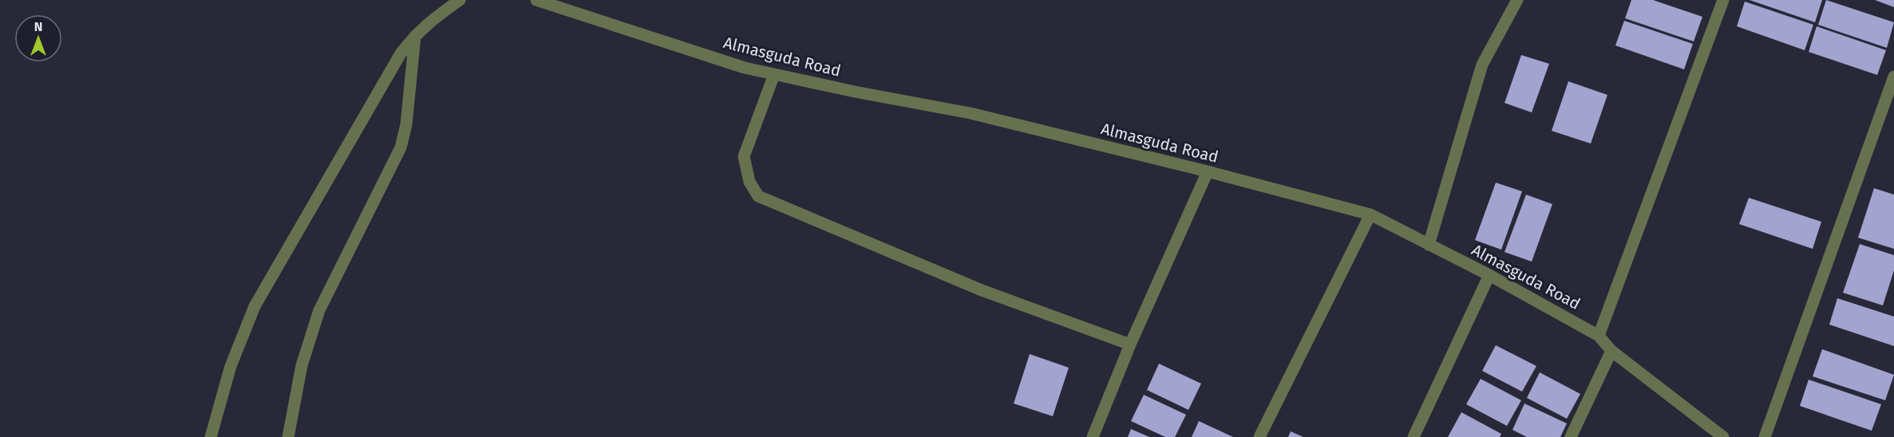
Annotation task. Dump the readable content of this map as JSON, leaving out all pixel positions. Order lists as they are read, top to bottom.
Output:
{
  "streets": {
    "street": ["Almasguda Road"]
  },
  "north": "top"
}
